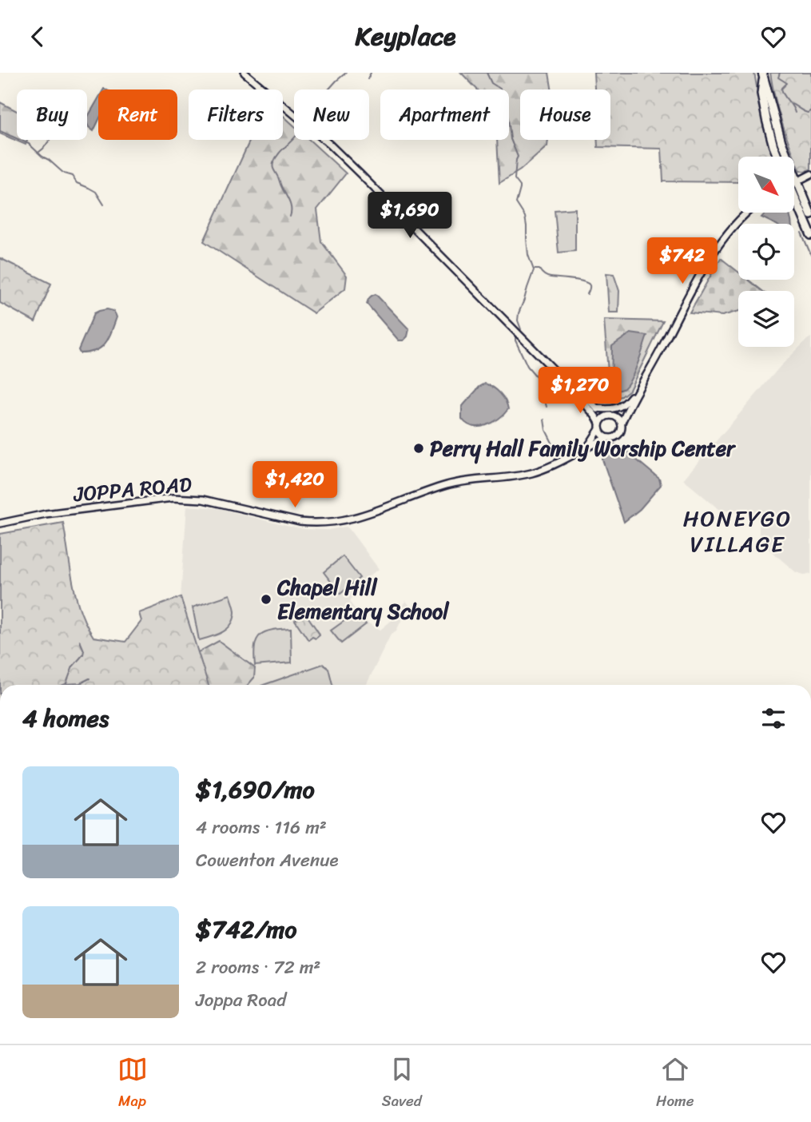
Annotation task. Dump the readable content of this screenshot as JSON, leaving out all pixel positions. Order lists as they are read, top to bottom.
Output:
{
  "streets": {
    "street": ["JOPPA ROAD"]
  },
  "districts": ["HONEYGO VILLAGE"],
  "places": ["Perry Hall Family Worship Center", "Chapel Hill Elementary School"],
  "north": "bottom right",
  "page": {
    "header": "Keyplace",
    "chip": [
      "Buy",
      "Rent",
      "Filters",
      "New",
      "Apartment",
      "House"
    ],
    "price": [
      "$1,690",
      "$742",
      "$1,270",
      "$1,420"
    ],
    "heading": "4 homes",
    "list": [
      {
        "name": "$1,690/mo",
        "note": "4 rooms · 116 m² · Cowenton Avenue"
      },
      {
        "name": "$742/mo",
        "note": "2 rooms · 72 m² · Joppa Road"
      }
    ],
    "tabs": ["Map", "Saved", "Home"]
  }
}
